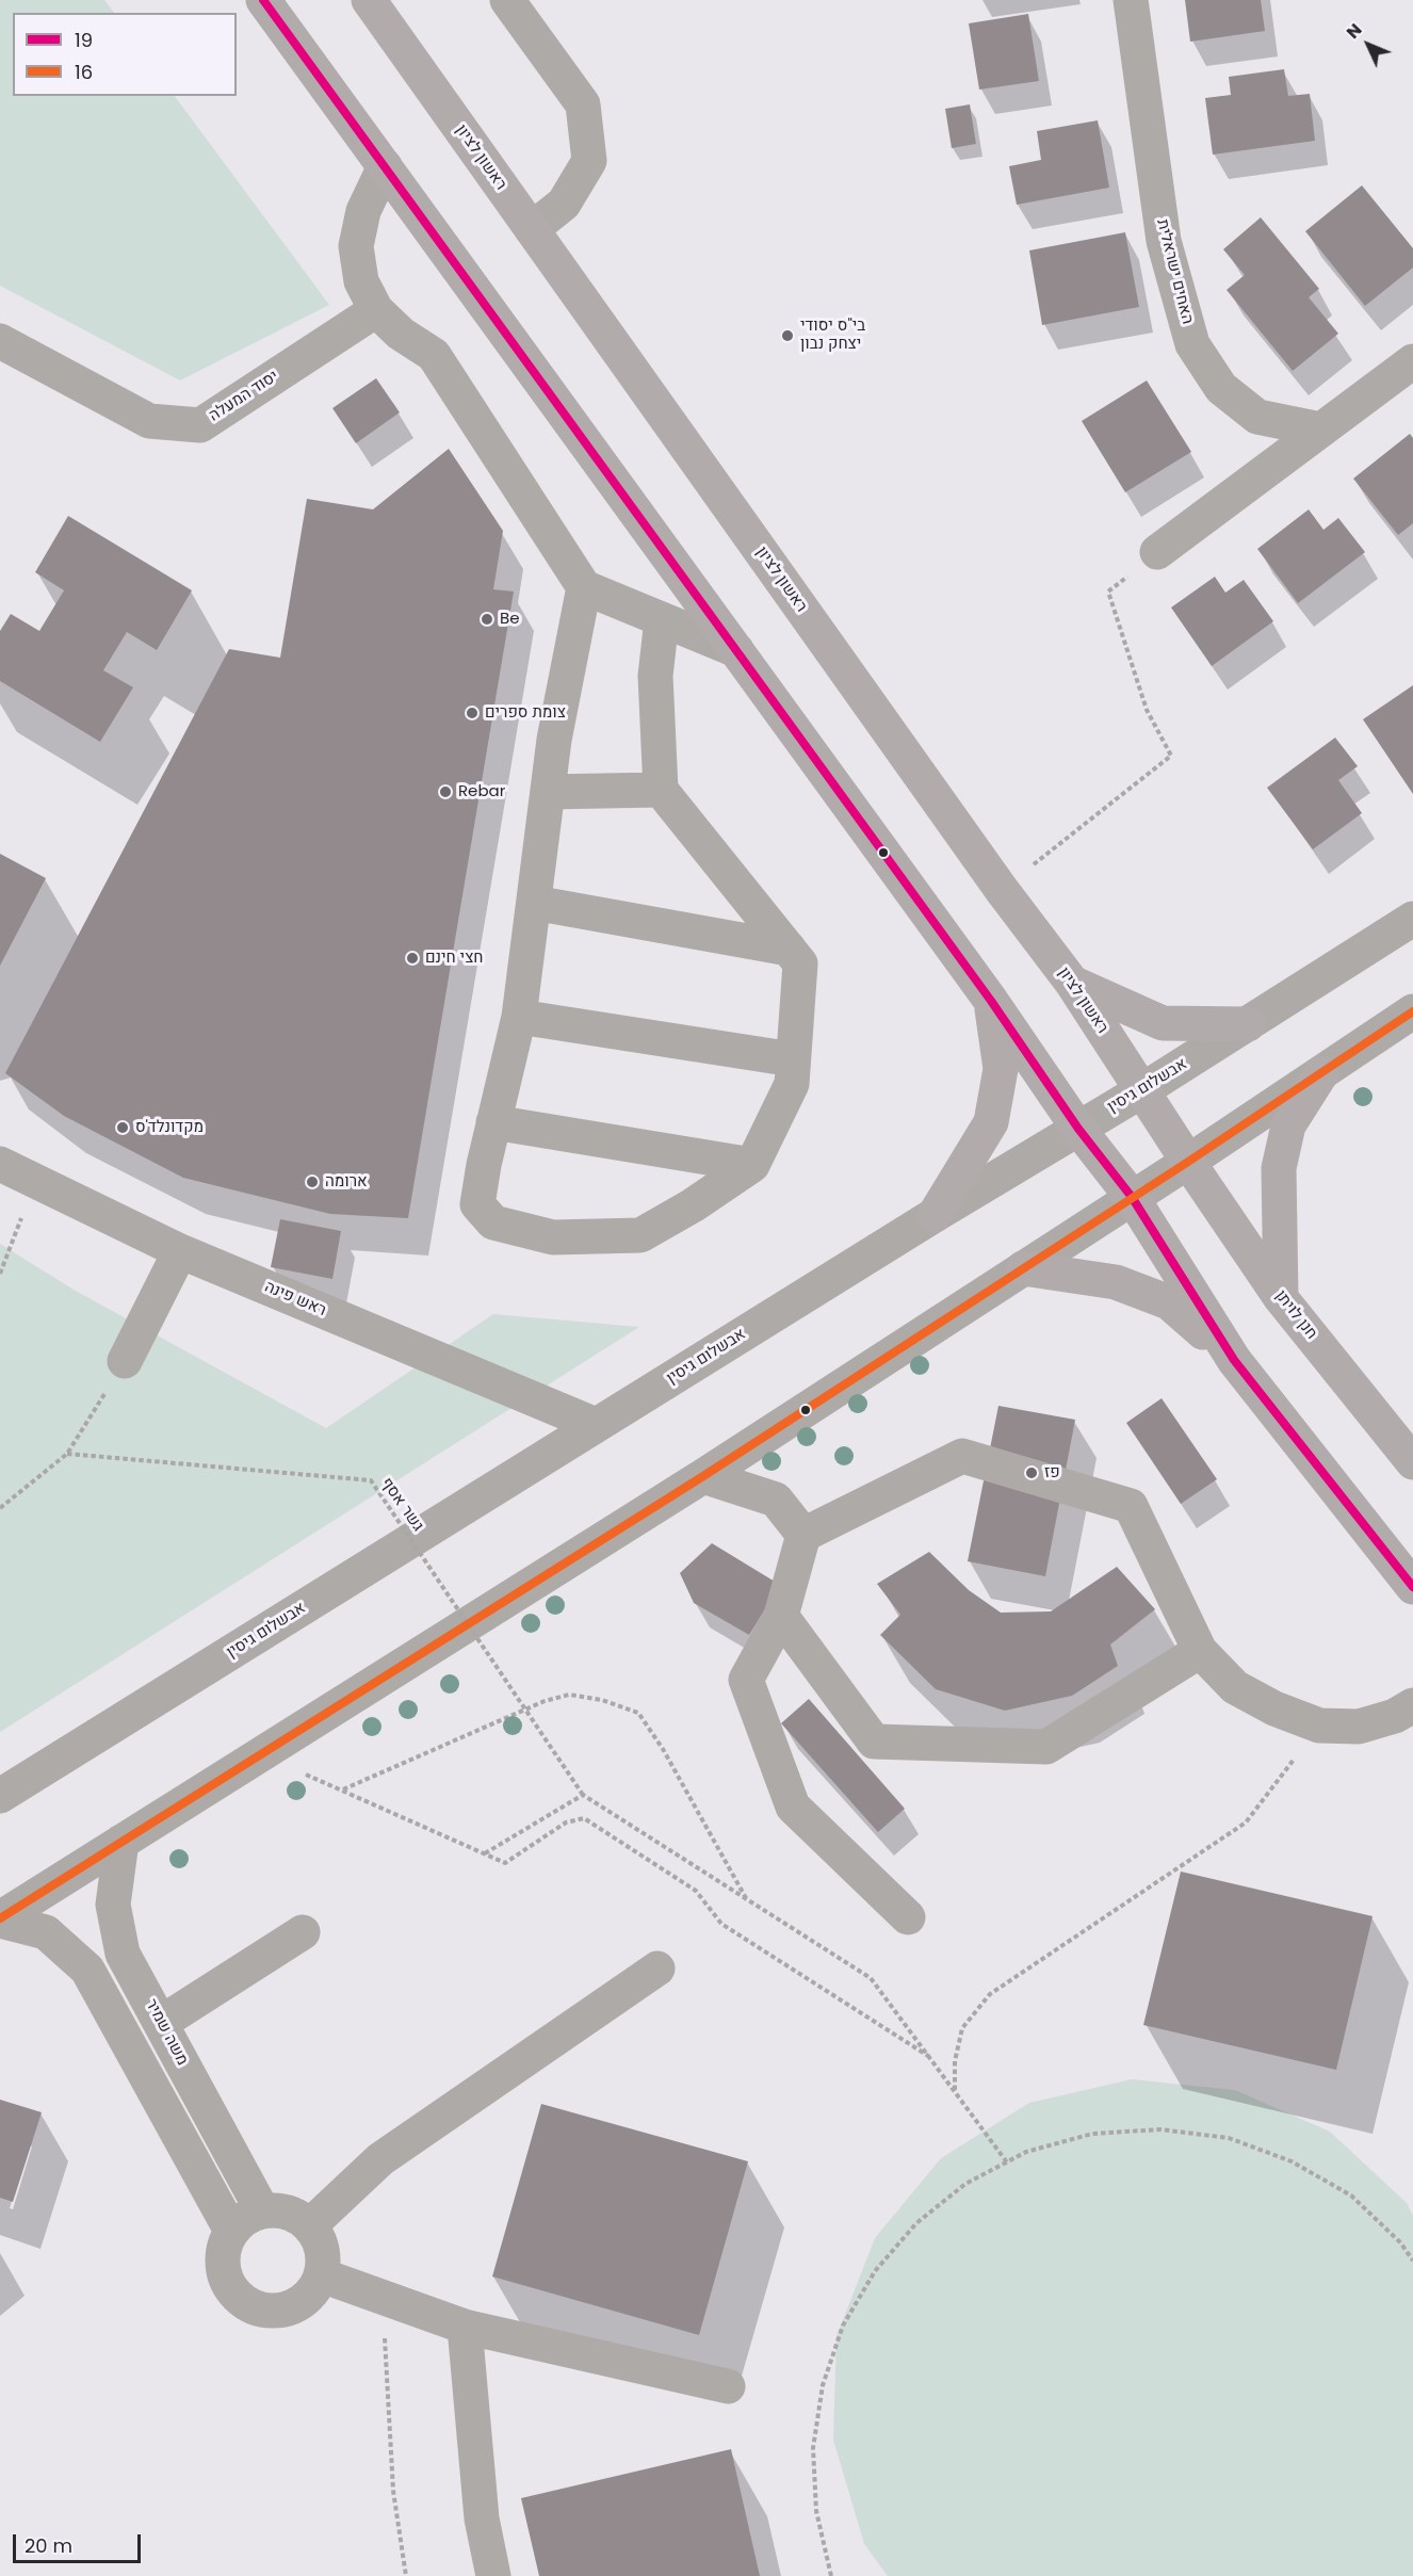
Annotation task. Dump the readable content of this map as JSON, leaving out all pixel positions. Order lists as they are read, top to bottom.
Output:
{
  "streets": {
    "main road": ["ראשון לציון", "חנן לויתן"],
    "street": [
      "האחים ישראלית",
      "יסוד המעלה",
      "אבשלום גיסין",
      "ראש פינה",
      "משה שמיר"
    ],
    "path": ["גשר אסף"]
  },
  "crossings": [
    ["ראשון לציון", "אבשלום גיסין"],
    ["ראשון לציון", "חנן לויתן"],
    ["אבשלום גיסין", "ראש פינה"]
  ],
  "places": [
    "בי\"ס יסודי יצחק נבון",
    "Be",
    "צומת ספרים",
    "Rebar",
    "חצי חינם",
    "מקדונלד'ס",
    "ארומה",
    "פז"
  ],
  "lines": ["transit line 19", "transit line 16"],
  "legend": ["19", "16"],
  "scale_bar": "20 m",
  "north": "top left"
}
